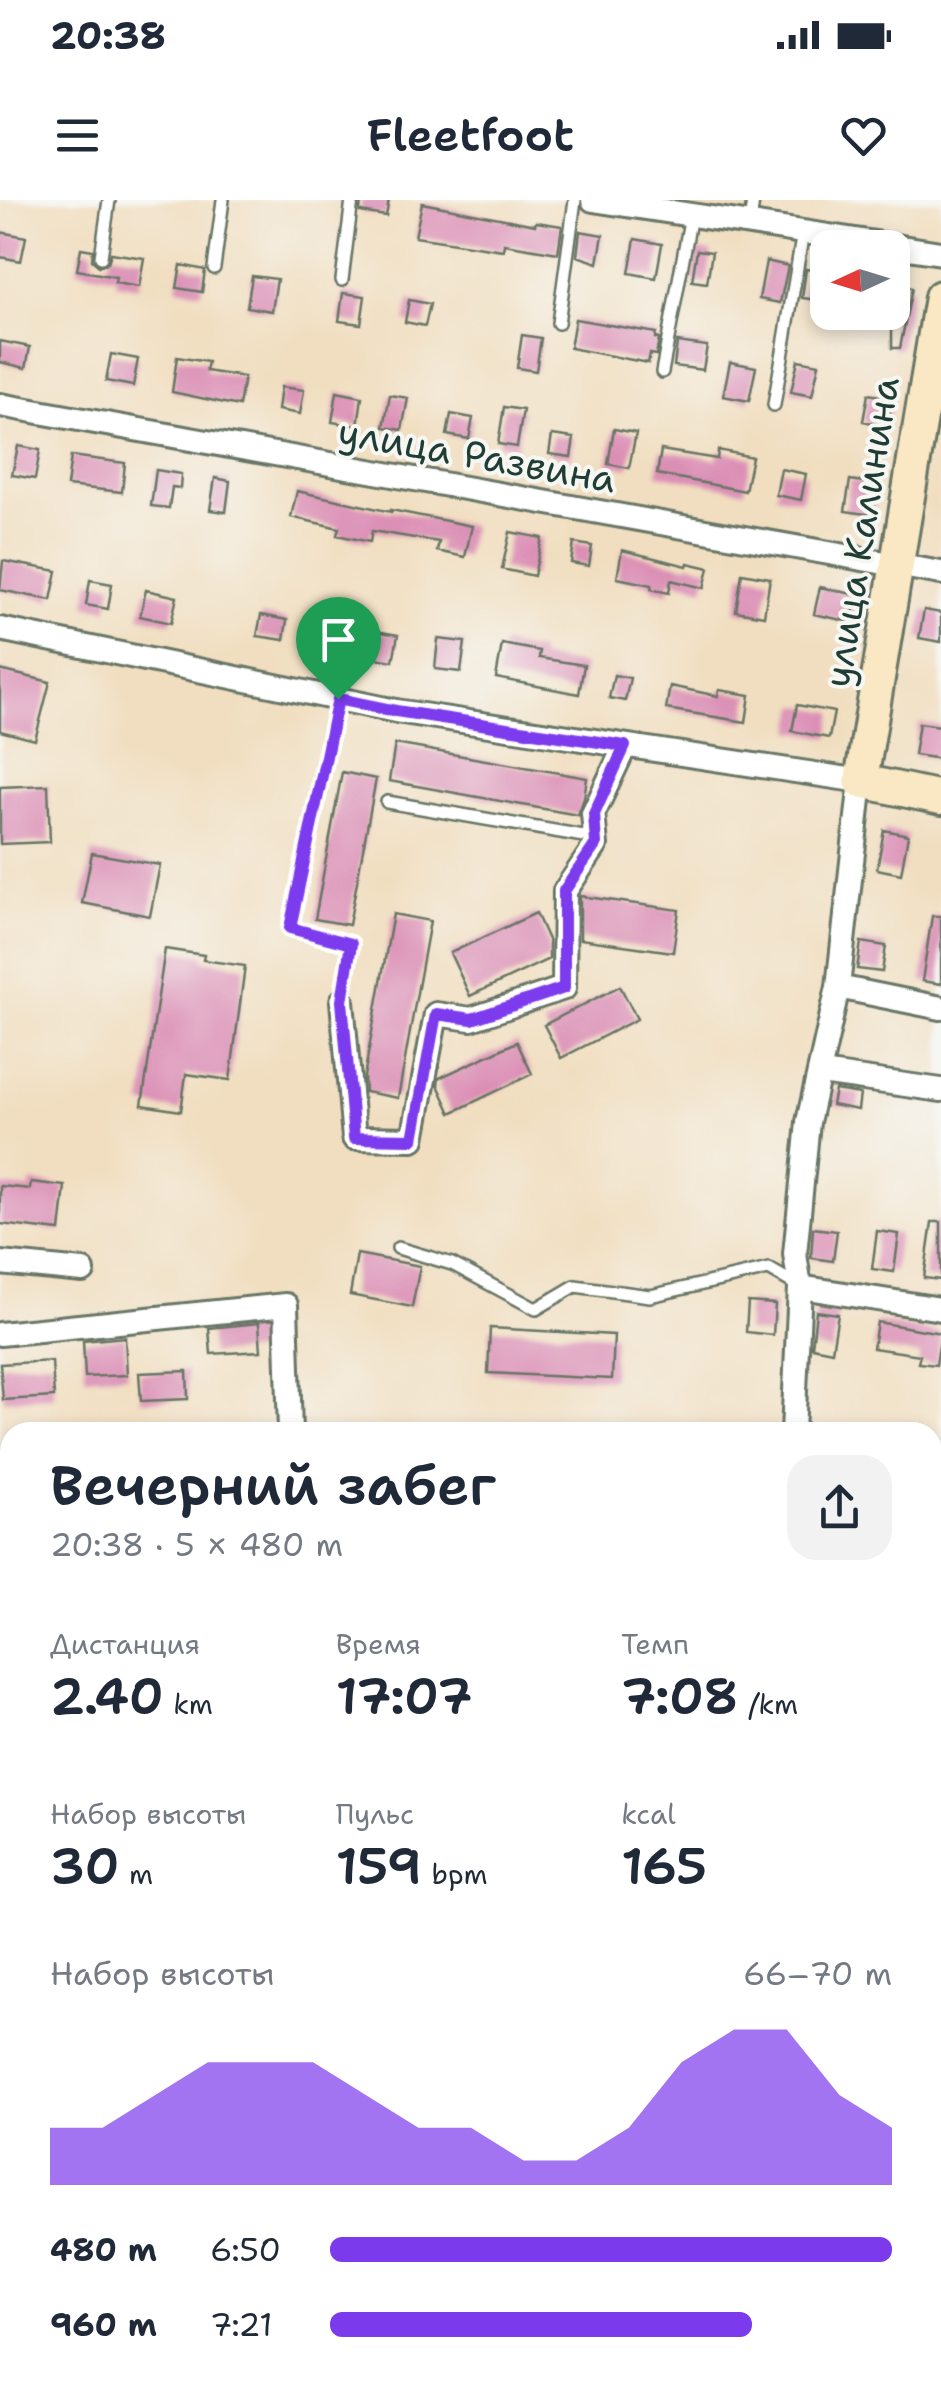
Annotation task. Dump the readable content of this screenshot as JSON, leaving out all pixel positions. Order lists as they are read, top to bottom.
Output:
{
  "streets": {
    "street": ["улица Развина", "улица Калинина"]
  },
  "crossings": [
    ["улица Развина", "улица Калинина"]
  ],
  "north": "left",
  "page": {
    "status": "20:38",
    "header": "Fleetfoot",
    "heading": ["Вечерний забег", "20:38 · 5 × 480 m"],
    "stats": [
      ["Дистанция", "2.40 km"],
      ["Время", "17:07"],
      ["Темп", "7:08 /km"],
      ["Набор высоты", "30 m"],
      ["Пульс", "159 bpm"],
      ["kcal", "165"]
    ],
    "chart": ["Набор высоты", "66–70 m"],
    "list": [
      {
        "name": "480 m",
        "note": "6:50"
      },
      {
        "name": "960 m",
        "note": "7:21"
      }
    ]
  }
}
